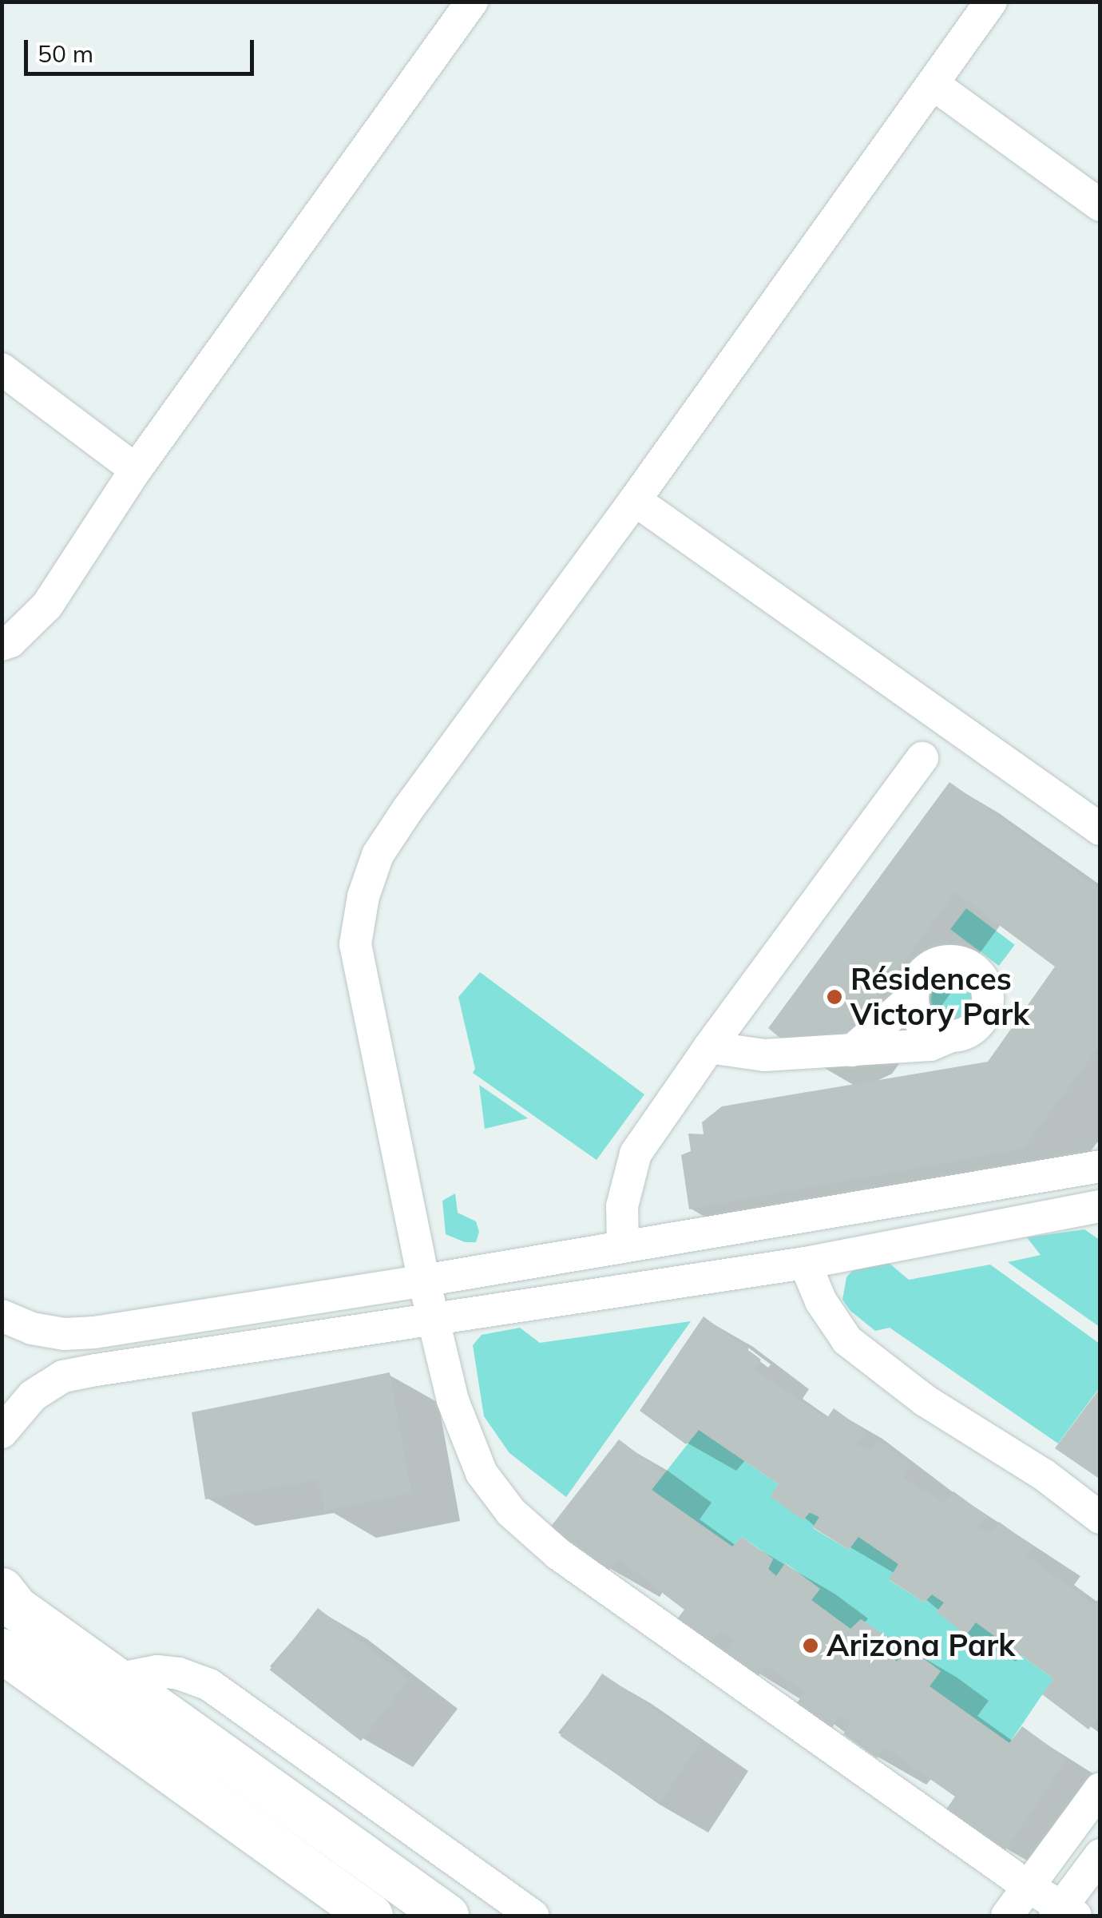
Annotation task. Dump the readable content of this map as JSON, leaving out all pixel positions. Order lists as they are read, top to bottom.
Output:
{
  "places": ["Résidences Victory Park", "Arizona Park"],
  "scale_bar": "50 m"
}
